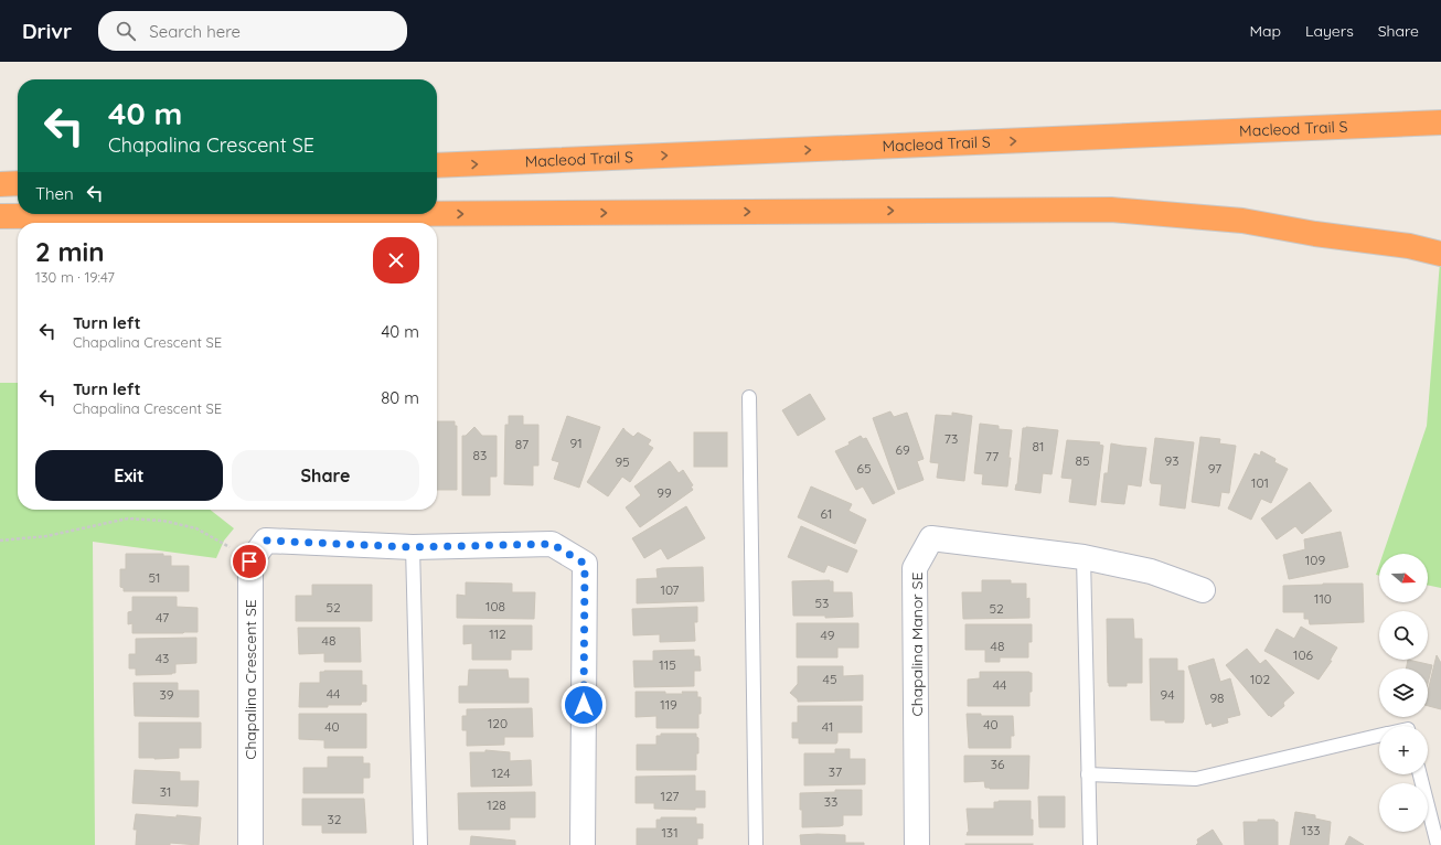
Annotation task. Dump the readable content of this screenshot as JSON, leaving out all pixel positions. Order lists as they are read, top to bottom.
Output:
{
  "streets": {
    "highway": ["Macleod Trail S"],
    "street": ["Chapalina Manor SE", "Chapalina Crescent SE"]
  },
  "house_numbers": [
    "73",
    "91",
    "87",
    "81",
    "69",
    "83",
    "77",
    "85",
    "93",
    "95",
    "65",
    "97",
    "101",
    "99",
    "61",
    "109",
    "51",
    "107",
    "110",
    "53",
    "108",
    "52",
    "52",
    "47",
    "112",
    "49",
    "48",
    "48",
    "106",
    "43",
    "115",
    "45",
    "102",
    "44",
    "44",
    "39",
    "94",
    "98",
    "119",
    "120",
    "40",
    "40",
    "41",
    "36",
    "37",
    "124",
    "31",
    "127",
    "33",
    "128",
    "32",
    "133",
    "131"
  ],
  "north": "right",
  "page": {
    "header": "Drivr",
    "search": "Search here",
    "nav": ["Map", "Layers", "Share"],
    "turn": ["40 m", "Chapalina Crescent SE"],
    "then": "Then",
    "heading": ["2 min", "130 m · 19:47"],
    "list": [
      {
        "name": "Turn left",
        "note": "Chapalina Crescent SE",
        "value": "40 m"
      },
      {
        "name": "Turn left",
        "note": "Chapalina Crescent SE",
        "value": "80 m"
      }
    ],
    "buttons": ["Exit", "Share"],
    "map_buttons": ["+", "−"]
  }
}
